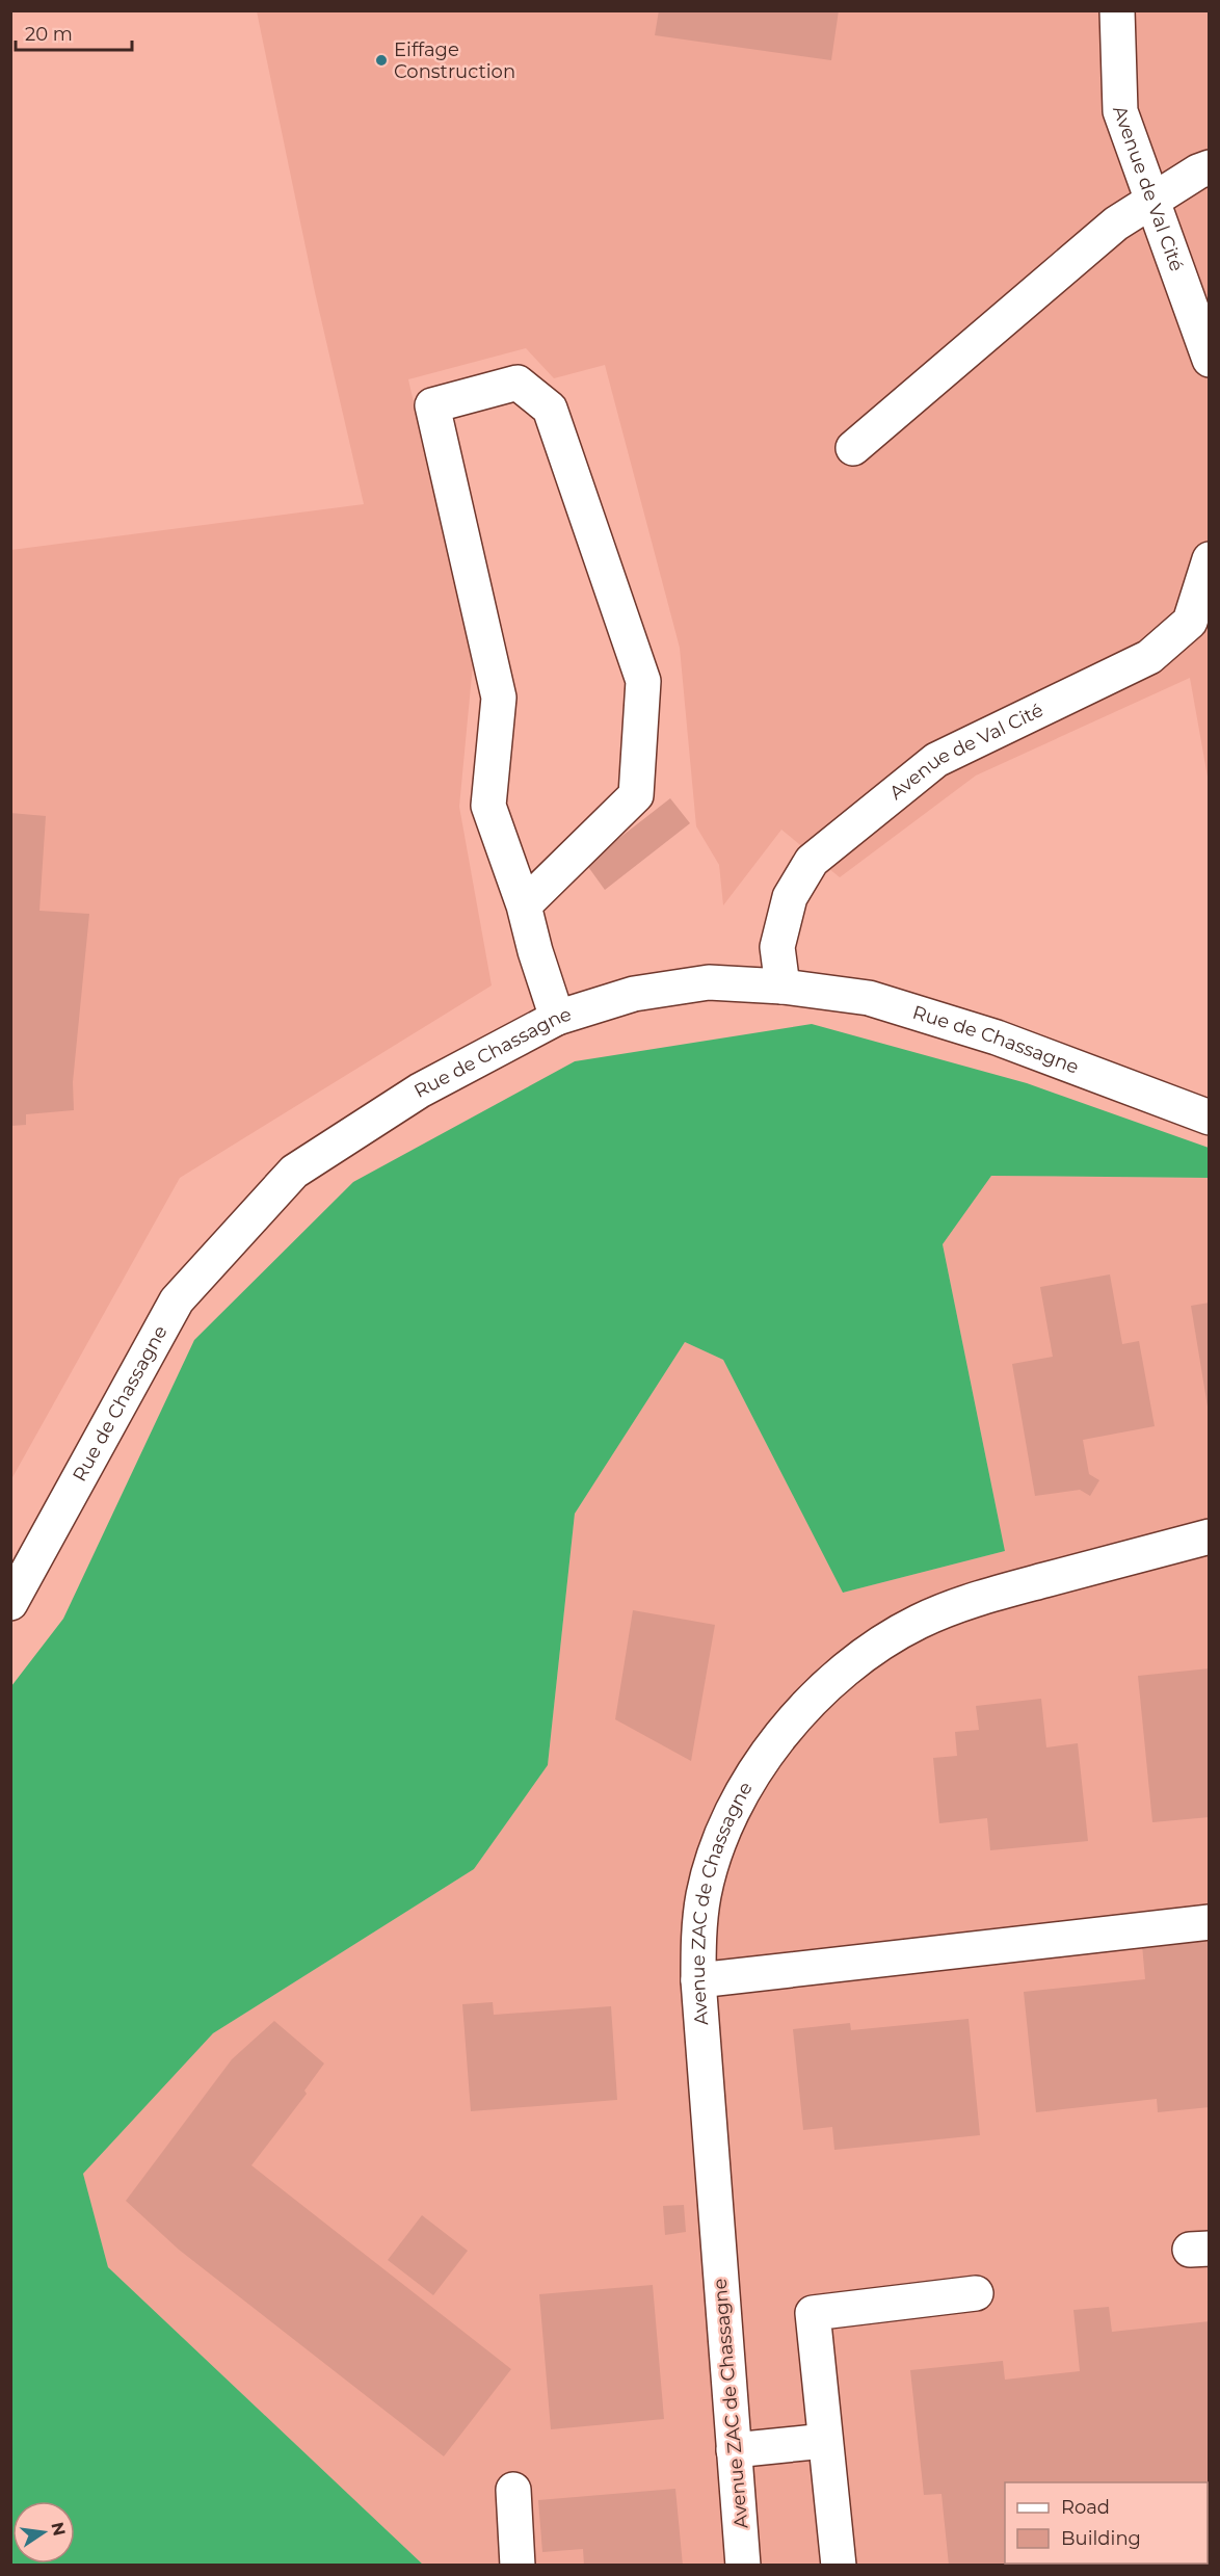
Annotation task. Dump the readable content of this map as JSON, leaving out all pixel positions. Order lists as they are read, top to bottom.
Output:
{
  "streets": {
    "street": ["Avenue de Val Cité", "Rue de Chassagne", "Avenue ZAC de Chassagne"]
  },
  "crossings": [
    ["Avenue de Val Cité", "Rue de Chassagne"]
  ],
  "places": ["Eiffage Construction"],
  "legend": ["Road", "Building"],
  "scale_bar": "20 m",
  "north": "right"
}
